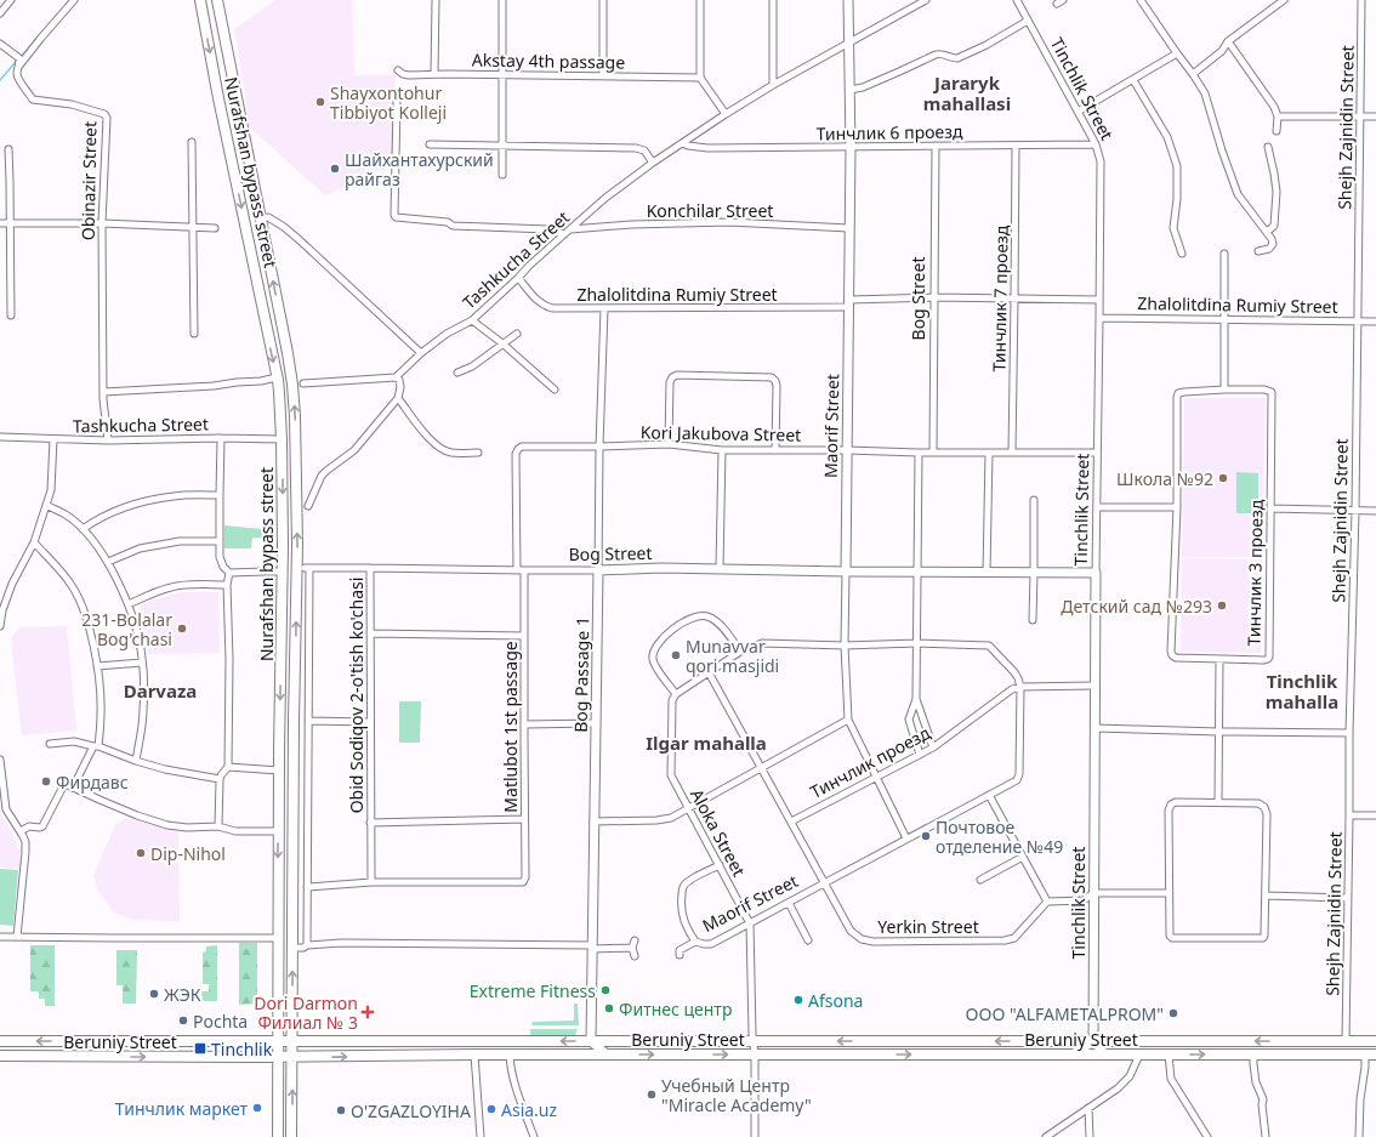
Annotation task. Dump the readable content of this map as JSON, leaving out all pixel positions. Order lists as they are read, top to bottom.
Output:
{
  "streets": {
    "main road": ["Nurafshan bypass street", "Beruniy Street"],
    "street": [
      "Akstay 4th passage",
      "Tinchlik Street",
      "Shejh Zajnidin Street",
      "Тинчлик 6 проезд",
      "Obinazir Street",
      "Konchilar Street",
      "Tashkucha Street",
      "Zhalolitdina Rumiy Street",
      "Bog Street",
      "Тинчлик 7 проезд",
      "Maorif Street",
      "Kori Jakubova Street",
      "Тинчлик 3 проезд",
      "Bog Passage 1",
      "Obid Sodiqov 2-o'tish ko'chasi",
      "Matlubot 1st passage",
      "Тинчлик проезд",
      "Aloka Street",
      "Yerkin Street"
    ]
  },
  "crossings": [
    ["Tinchlik Street", "Тинчлик 6 проезд"],
    ["Tinchlik Street", "Zhalolitdina Rumiy Street"],
    ["Tinchlik Street", "Bog Street"],
    ["Tinchlik Street", "Kori Jakubova Street"],
    ["Tinchlik Street", "Тинчлик проезд"],
    ["Tinchlik Street", "Beruniy Street"],
    ["Shejh Zajnidin Street", "Zhalolitdina Rumiy Street"],
    ["Shejh Zajnidin Street", "Beruniy Street"],
    ["Тинчлик 6 проезд", "Tashkucha Street"],
    ["Тинчлик 6 проезд", "Bog Street"],
    ["Тинчлик 6 проезд", "Тинчлик 7 проезд"],
    ["Тинчлик 6 проезд", "Maorif Street"],
    ["Nurafshan bypass street", "Tashkucha Street"],
    ["Nurafshan bypass street", "Beruniy Street"],
    ["Obinazir Street", "Tashkucha Street"],
    ["Konchilar Street", "Tashkucha Street"],
    ["Konchilar Street", "Maorif Street"],
    ["Tashkucha Street", "Zhalolitdina Rumiy Street"],
    ["Tashkucha Street", "Maorif Street"],
    ["Zhalolitdina Rumiy Street", "Bog Street"],
    ["Zhalolitdina Rumiy Street", "Тинчлик 7 проезд"],
    ["Zhalolitdina Rumiy Street", "Maorif Street"],
    ["Zhalolitdina Rumiy Street", "Bog Passage 1"],
    ["Bog Street", "Maorif Street"],
    ["Bog Street", "Kori Jakubova Street"],
    ["Bog Street", "Bog Passage 1"],
    ["Bog Street", "Obid Sodiqov 2-o'tish ko'chasi"],
    ["Bog Street", "Matlubot 1st passage"],
    ["Тинчлик 7 проезд", "Kori Jakubova Street"],
    ["Maorif Street", "Kori Jakubova Street"],
    ["Maorif Street", "Тинчлик проезд"],
    ["Maorif Street", "Aloka Street"],
    ["Maorif Street", "Yerkin Street"],
    ["Kori Jakubova Street", "Bog Passage 1"],
    ["Bog Passage 1", "Beruniy Street"],
    ["Obid Sodiqov 2-o'tish ko'chasi", "Matlubot 1st passage"],
    ["Тинчлик проезд", "Yerkin Street"],
    ["Aloka Street", "Beruniy Street"]
  ],
  "districts": [
    "Jararyk mahallasi",
    "Tinchlik mahalla",
    "Darvaza",
    "Ilgar mahalla"
  ],
  "places": {
    "other": [
      "Shayxontohur Tibbiyot Kolleji",
      "Шайхантахурский райгаз",
      "Школа №92",
      "Детский сад №293",
      "231-Bolalar Bog'chasi",
      "Munavvar qori masjidi",
      "Фирдавс",
      "Почтовое отделение №49",
      "Dip-Nihol",
      "Extreme Fitness",
      "ЖЭК",
      "Afsona",
      "Фитнес центр",
      "OOO \"ALFAMETALPROM\"",
      "Pochta",
      "Учебный Центр \"Miracle Academy\"",
      "Тинчлик маркет",
      "Asia.uz",
      "O'ZGAZLOYIHA"
    ],
    "health": ["Dori Darmon Филиал № 3"],
    "transit": ["Tinchlik"]
  }
}
